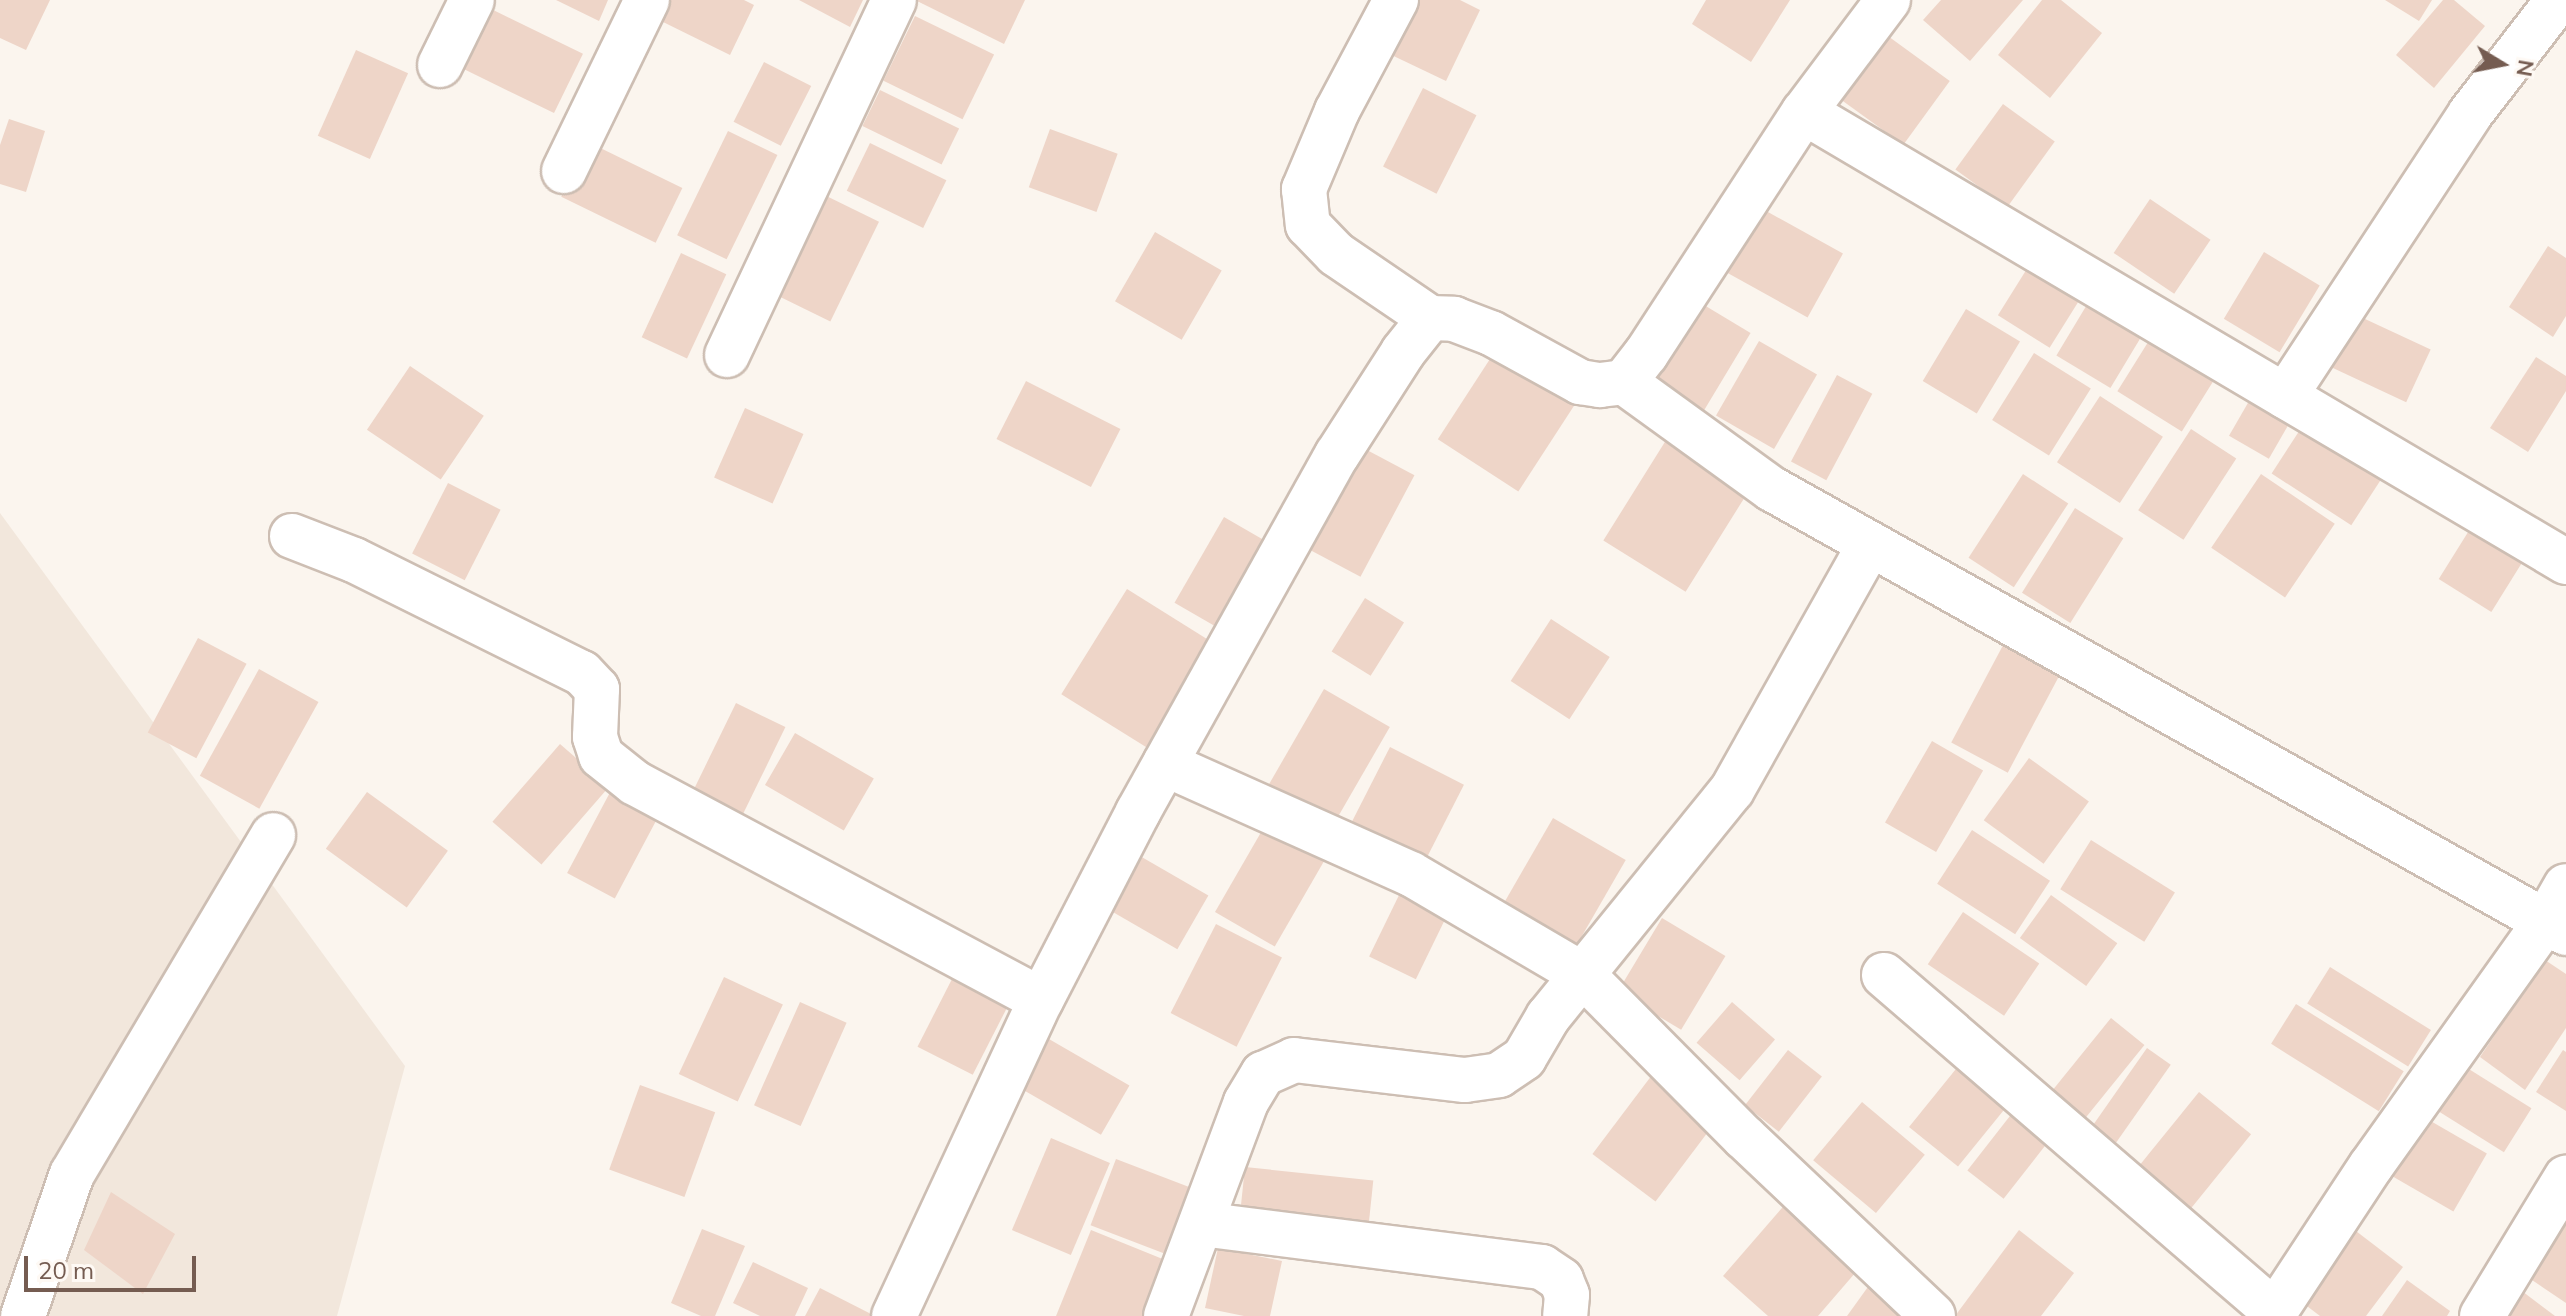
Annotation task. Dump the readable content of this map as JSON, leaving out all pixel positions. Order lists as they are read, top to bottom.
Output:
{
  "scale_bar": "20 m",
  "north": "right"
}
